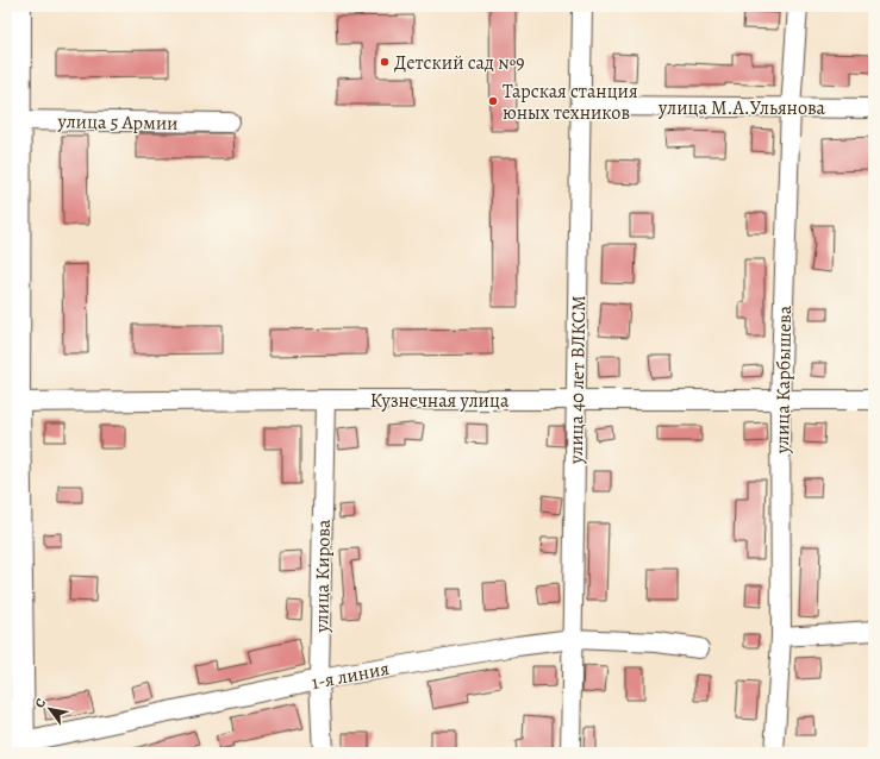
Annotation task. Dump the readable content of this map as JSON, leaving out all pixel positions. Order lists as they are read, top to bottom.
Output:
{
  "streets": {
    "street": [
      "улица М.А.Ульянова",
      "улица 5 Армии",
      "улица 40 лет ВЛКСМ",
      "улица Карбышева",
      "Кузнечная улица",
      "улица Кирова",
      "1-я линия"
    ]
  },
  "crossings": [
    ["улица М.А.Ульянова", "улица 40 лет ВЛКСМ"],
    ["улица М.А.Ульянова", "улица Карбышева"],
    ["улица 40 лет ВЛКСМ", "Кузнечная улица"],
    ["улица 40 лет ВЛКСМ", "1-я линия"],
    ["улица Карбышева", "Кузнечная улица"],
    ["Кузнечная улица", "улица Кирова"],
    ["улица Кирова", "1-я линия"]
  ],
  "places": ["Детский сад №9", "Тарская станция юных техников"],
  "north": "top left"
}
